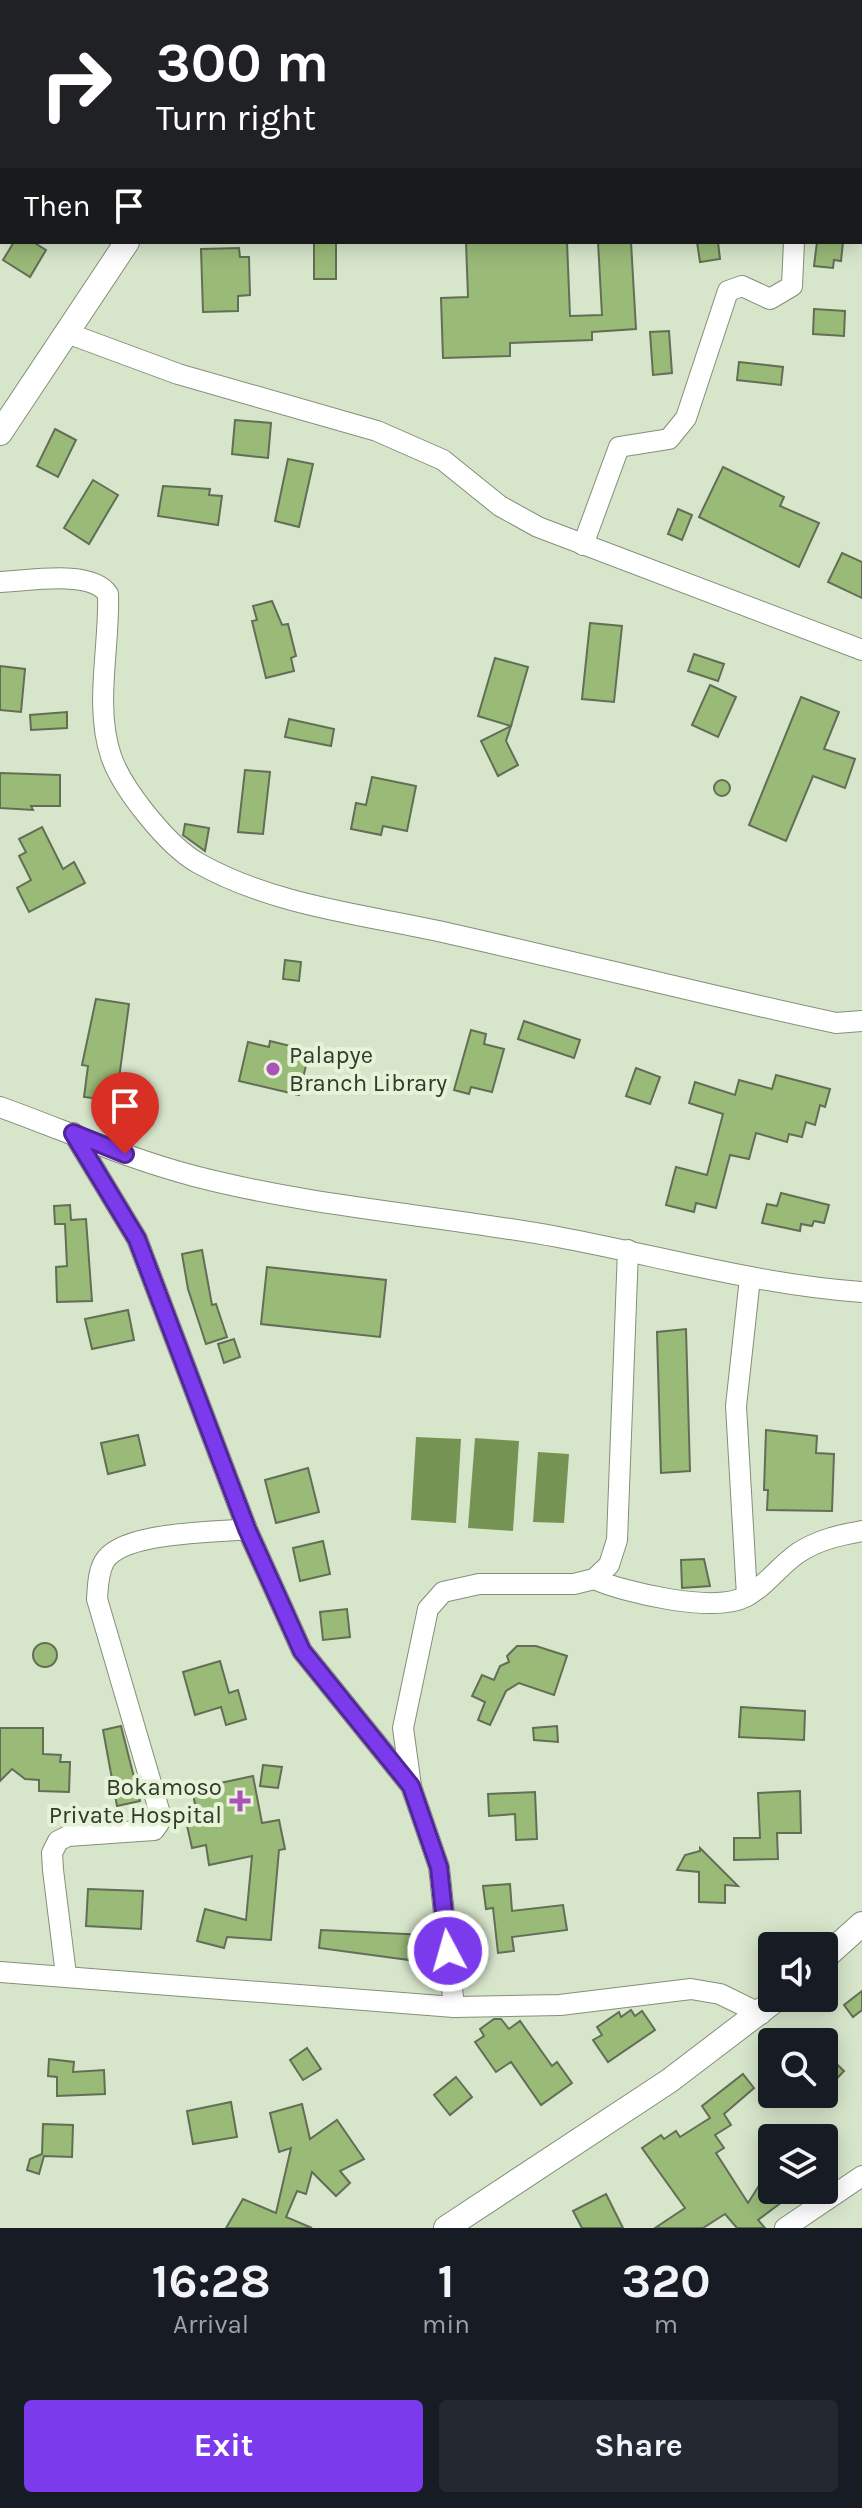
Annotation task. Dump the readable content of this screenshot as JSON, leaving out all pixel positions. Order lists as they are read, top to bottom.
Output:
{
  "places": {
    "other": ["Palapye Branch Library"],
    "health": ["Bokamoso Private Hospital"]
  },
  "page": {
    "turn": ["300 m", "Turn right"],
    "then": "Then",
    "eta": [
      "16:28",
      "Arrival",
      "1",
      "min",
      "320",
      "m"
    ],
    "buttons": ["Exit", "Share"]
  }
}
